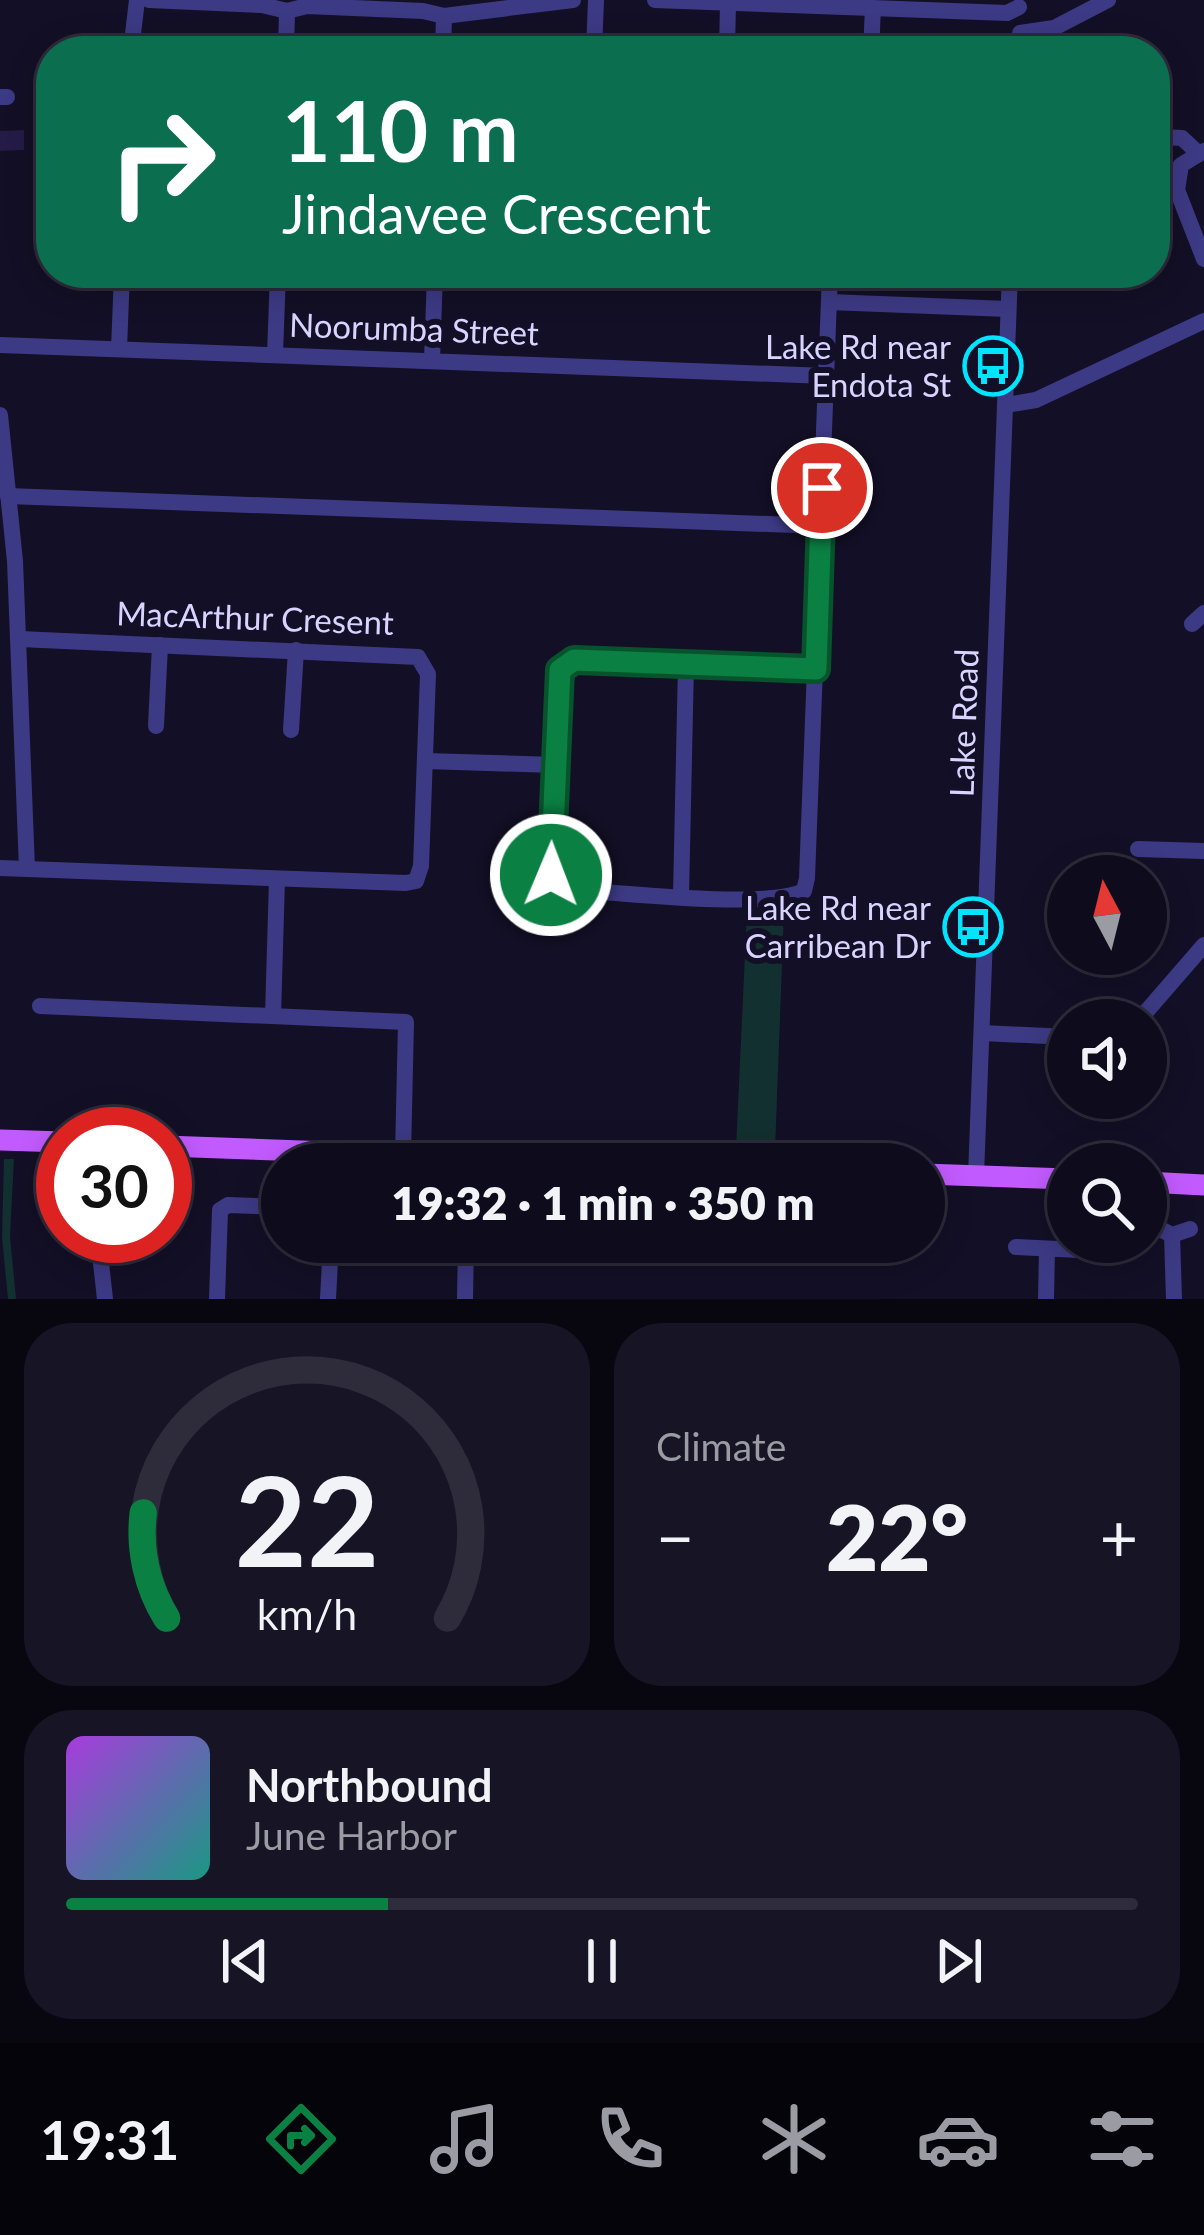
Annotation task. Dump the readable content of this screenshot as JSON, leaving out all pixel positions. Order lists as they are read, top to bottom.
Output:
{
  "streets": {
    "street": ["Noorumba Street", "MacArthur Cresent", "Lake Road"]
  },
  "places": {
    "bus stop": ["Lake Rd near Endota St", "Lake Rd near Carribean Dr"]
  },
  "north": "top",
  "page": {
    "turn": ["110 m", "Jindavee Crescent"],
    "limit": "30",
    "trip": "19:32 · 1 min · 350 m",
    "tile": "Climate",
    "heat": ["−", "22°", "+"],
    "song": ["Northbound", "June Harbor"],
    "tabs": "19:31",
    "gauge": ["22", "km/h"]
  }
}
